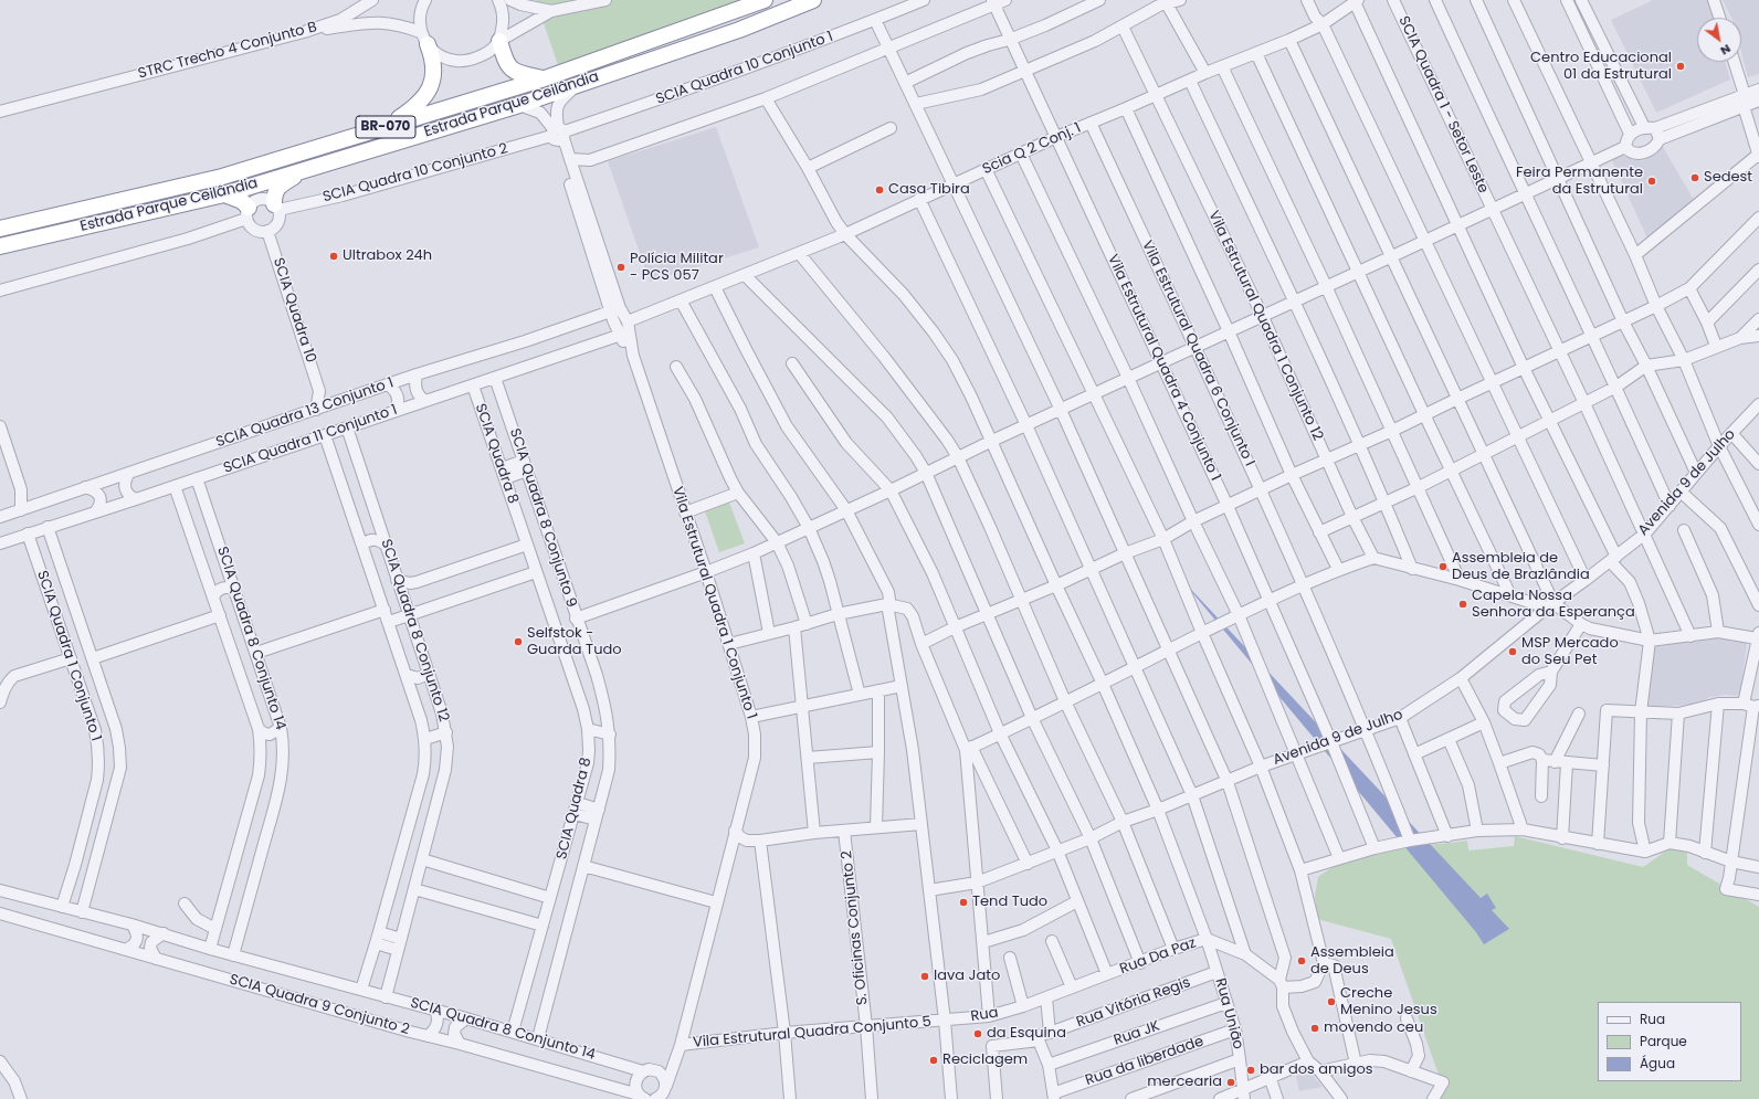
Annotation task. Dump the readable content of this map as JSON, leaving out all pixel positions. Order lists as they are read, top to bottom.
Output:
{
  "streets": {
    "highway": ["Estrada Parque Ceilândia", "BR-070"],
    "street": [
      "STRC Trecho 4 Conjunto B",
      "SCIA Quadra 10 Conjunto 1",
      "SCIA Quadra 1 - Setor Leste",
      "Scia Q 2 Conj. 1",
      "SCIA Quadra 10 Conjunto 2",
      "SCIA Quadra 10",
      "Vila Estrutural Quadra 1 Conjunto 12",
      "Vila Estrutural Quadra 6 Conjunto I",
      "Vila Estrutural Quadra 4 Conjunto 1",
      "SCIA Quadra 13 Conjunto 1",
      "SCIA Quadra 11 Conjunto 1",
      "SCIA Quadra 8",
      "Avenida 9 de Julho",
      "SCIA Quadra 8 Conjunto 9",
      "Vila Estrutural Quadra 1 Conjunto 1",
      "SCIA Quadra 8 Conjunto 12",
      "SCIA Quadra 8 Conjunto 14",
      "SCIA Quadra 1 Conjunto 1",
      "S. Oficinas Conjunto 2",
      "Rua Da Paz",
      "Rua Vitória Regis",
      "SCIA Quadra 9 Conjunto 2",
      "Rua União",
      "Rua",
      "Vila Estrutural Quadra Conjunto 5",
      "Rua JK",
      "Rua da liberdade"
    ]
  },
  "crossings": [
    ["SCIA Quadra 10 Conjunto 1", "SCIA Quadra 10 Conjunto 2"],
    ["SCIA Quadra 1 - Setor Leste", "Avenida 9 de Julho"],
    ["Scia Q 2 Conj. 1", "Vila Estrutural Quadra 1 Conjunto 12"],
    ["Scia Q 2 Conj. 1", "Vila Estrutural Quadra 6 Conjunto I"],
    ["Scia Q 2 Conj. 1", "Vila Estrutural Quadra 4 Conjunto 1"],
    ["Scia Q 2 Conj. 1", "Rua União"],
    ["SCIA Quadra 10 Conjunto 2", "SCIA Quadra 10"],
    ["SCIA Quadra 10", "SCIA Quadra 13 Conjunto 1"],
    ["Vila Estrutural Quadra 6 Conjunto I", "Avenida 9 de Julho"],
    ["Vila Estrutural Quadra 4 Conjunto 1", "Avenida 9 de Julho"],
    ["SCIA Quadra 13 Conjunto 1", "Vila Estrutural Quadra 1 Conjunto 1"],
    ["SCIA Quadra 11 Conjunto 1", "SCIA Quadra 8"],
    ["SCIA Quadra 11 Conjunto 1", "SCIA Quadra 8 Conjunto 9"],
    ["SCIA Quadra 11 Conjunto 1", "Vila Estrutural Quadra 1 Conjunto 1"],
    ["SCIA Quadra 11 Conjunto 1", "SCIA Quadra 8 Conjunto 12"],
    ["SCIA Quadra 11 Conjunto 1", "SCIA Quadra 8 Conjunto 14"],
    ["SCIA Quadra 11 Conjunto 1", "SCIA Quadra 1 Conjunto 1"],
    ["SCIA Quadra 8", "SCIA Quadra 8 Conjunto 14"],
    ["Avenida 9 de Julho", "Rua União"],
    ["SCIA Quadra 8 Conjunto 9", "SCIA Quadra 8 Conjunto 14"],
    ["Vila Estrutural Quadra 1 Conjunto 1", "Vila Estrutural Quadra Conjunto 5"],
    ["SCIA Quadra 8 Conjunto 12", "SCIA Quadra 8 Conjunto 14"],
    ["S. Oficinas Conjunto 2", "Vila Estrutural Quadra Conjunto 5"],
    ["Rua Da Paz", "Rua União"],
    ["Rua Da Paz", "Rua"],
    ["Rua Vitória Regis", "Rua União"],
    ["Rua União", "Rua JK"],
    ["Rua União", "Rua da liberdade"],
    ["Rua", "Vila Estrutural Quadra Conjunto 5"]
  ],
  "places": [
    "Centro Educacional 01 da Estrutural",
    "Sedest",
    "Feira Permanente da Estrutural",
    "Casa Tibira",
    "Ultrabox 24h",
    "Polícia Militar - PCS 057",
    "Assembleia de Deus de Brazlândia",
    "Capela Nossa Senhora da Esperança",
    "Selfstok - Guarda Tudo",
    "MSP Mercado do Seu Pet",
    "Tend Tudo",
    "Assembleia de Deus",
    "lava Jato",
    "Creche Menino Jesus",
    "movendo ceu",
    "da Esquina",
    "Reciclagem",
    "bar dos amigos",
    "mercearia"
  ],
  "legend": ["Rua", "Parque", "Água"],
  "north": "bottom right"
}
